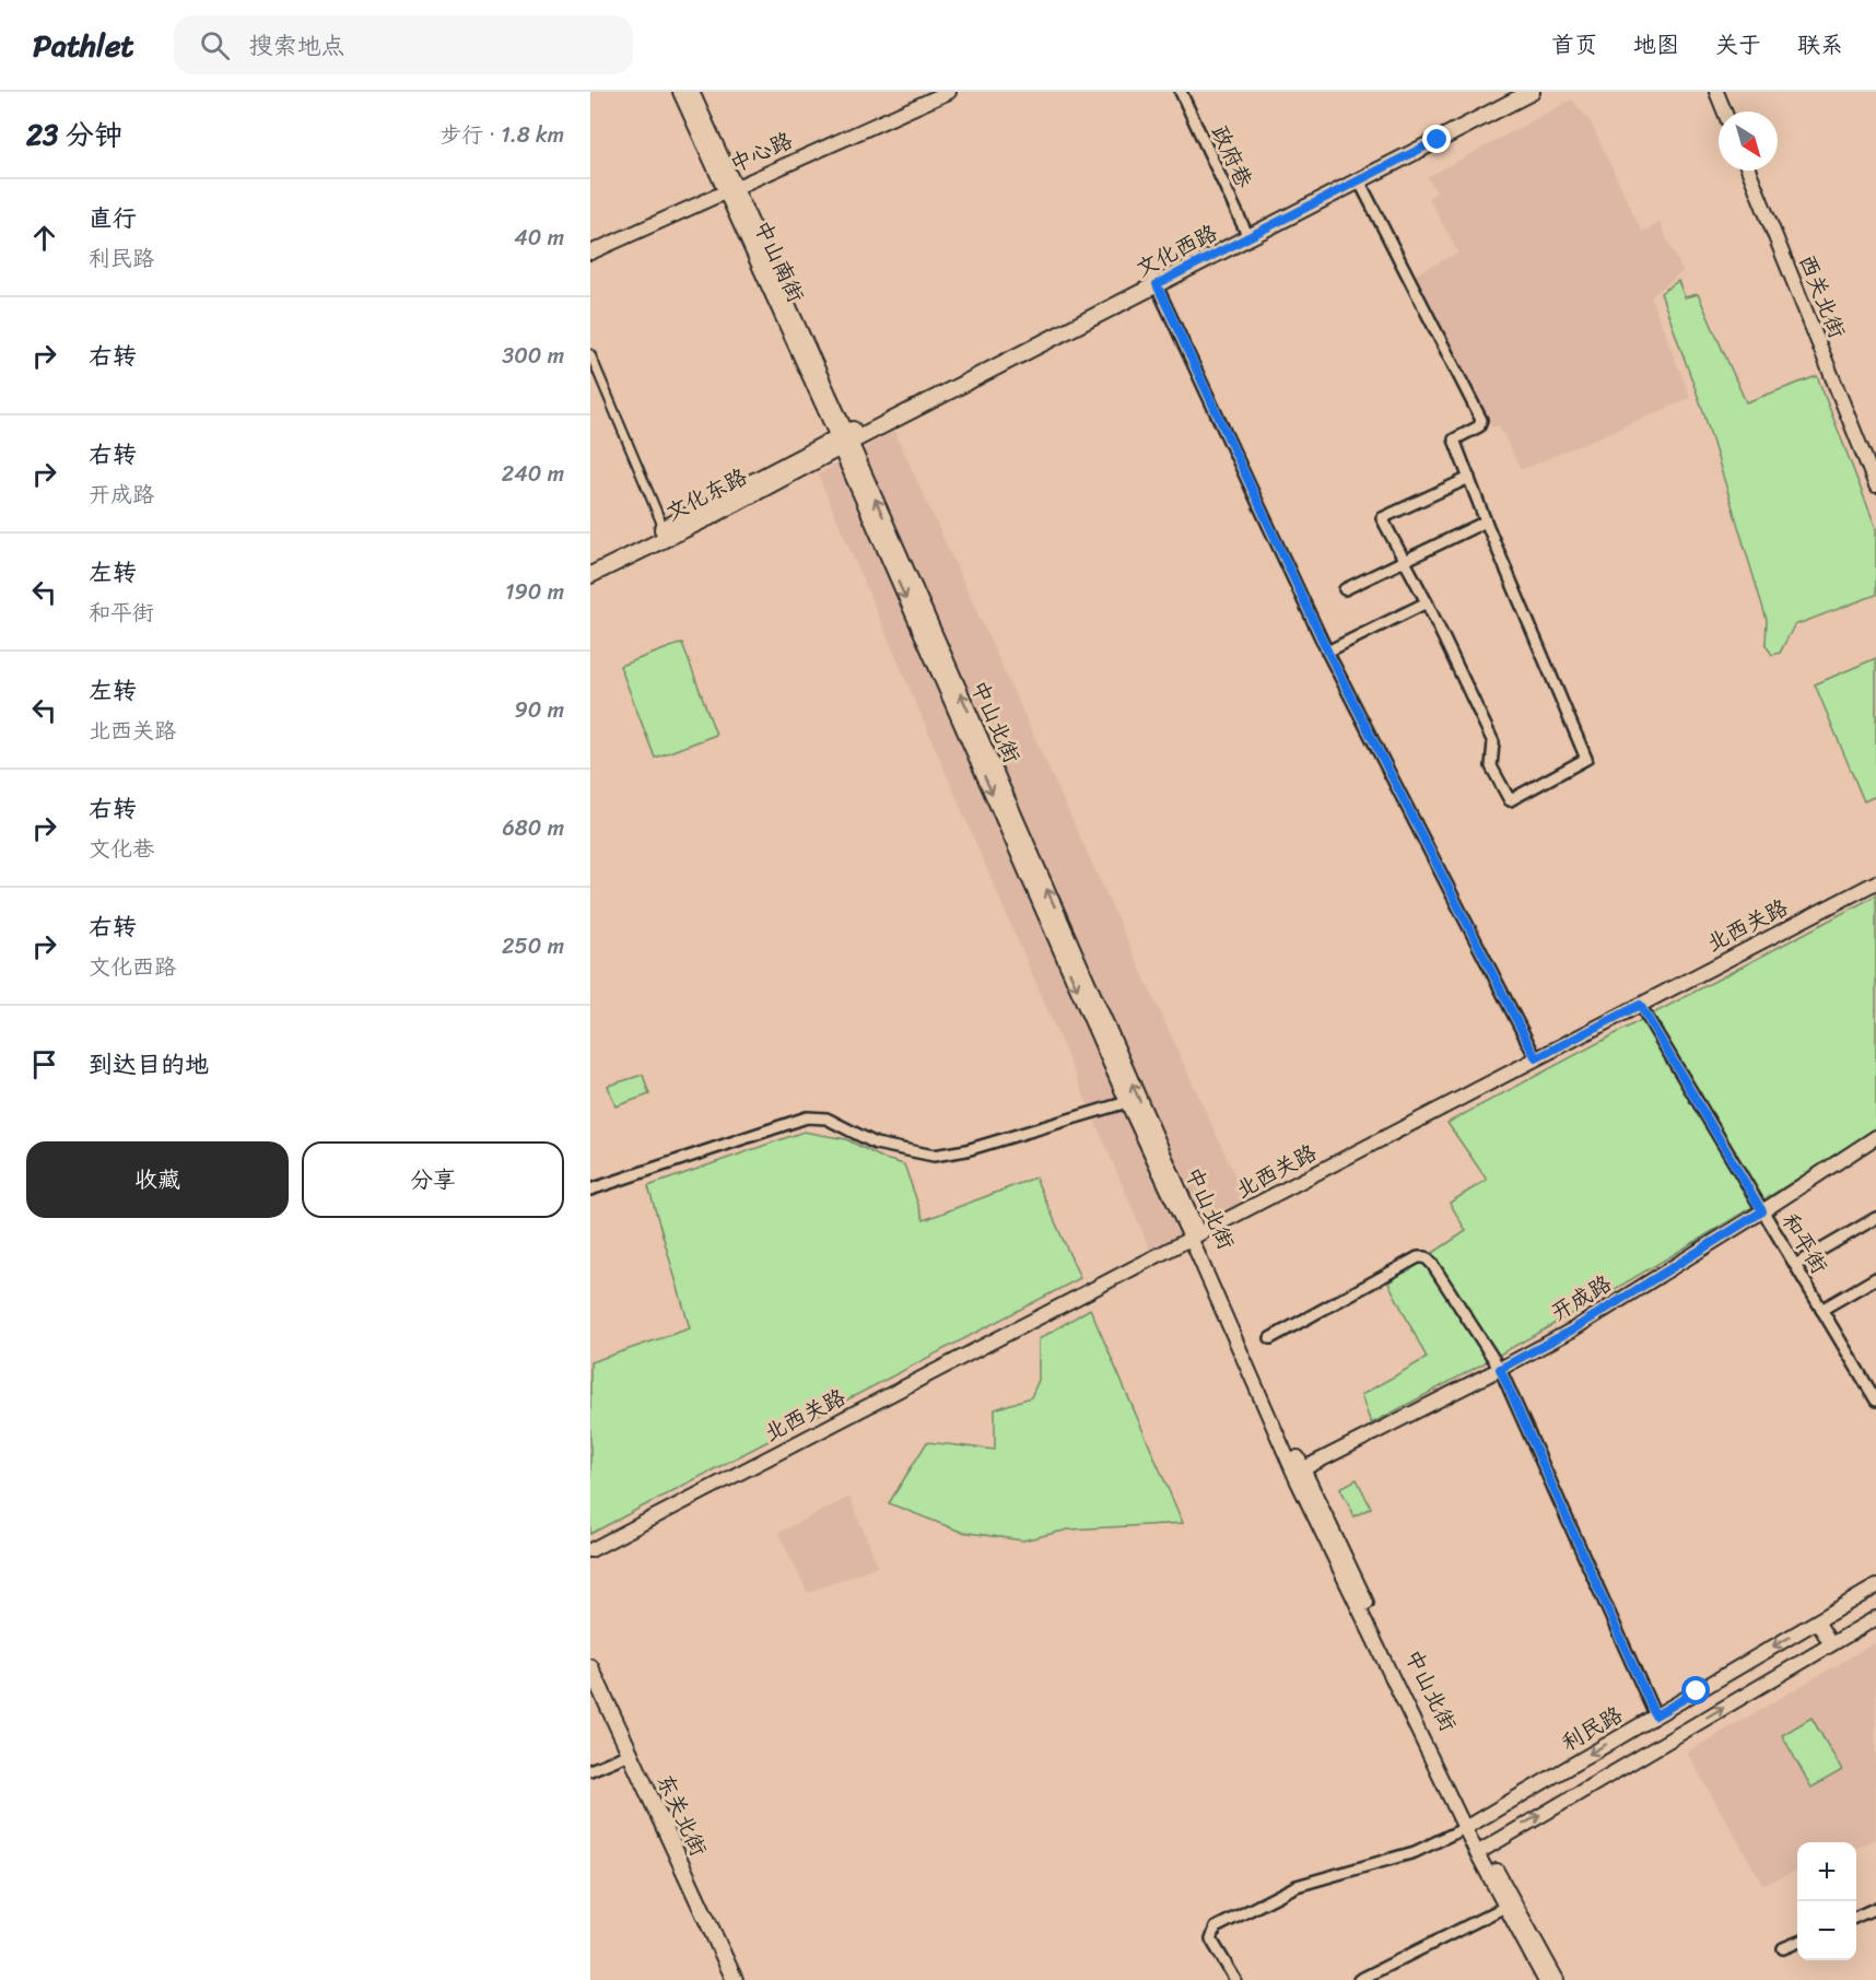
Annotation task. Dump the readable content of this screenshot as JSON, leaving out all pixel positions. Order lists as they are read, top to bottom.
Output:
{
  "streets": {
    "main road": ["文化西路", "文化东路", "东关北街"],
    "street": [
      "中心路",
      "政府巷",
      "中山南街",
      "西关北街",
      "中山北街",
      "北西关路",
      "和平街",
      "开成路",
      "利民路"
    ]
  },
  "crossings": [
    ["中心路", "中山南街"],
    ["政府巷", "文化西路"],
    ["文化西路", "中山南街"],
    ["文化西路", "文化东路"],
    ["文化西路", "中山北街"],
    ["中山南街", "文化东路"],
    ["中山南街", "中山北街"],
    ["文化东路", "中山北街"],
    ["中山北街", "北西关路"],
    ["中山北街", "开成路"],
    ["中山北街", "利民路"],
    ["北西关路", "和平街"],
    ["和平街", "开成路"]
  ],
  "north": "bottom right",
  "page": {
    "header": "Pathlet",
    "search": "搜索地点",
    "nav": [
      "首页",
      "地图",
      "关于",
      "联系"
    ],
    "heading": ["23 分钟", "步行 · 1.8 km"],
    "list": [
      ["直行", "利民路", "40 m"],
      ["右转", "300 m"],
      ["右转", "开成路", "240 m"],
      ["左转", "和平街", "190 m"],
      ["左转", "北西关路", "90 m"],
      ["右转", "文化巷", "680 m"],
      ["右转", "文化西路", "250 m"],
      "到达目的地"
    ],
    "buttons": ["收藏", "分享"],
    "map_buttons": ["+", "−"]
  }
}
